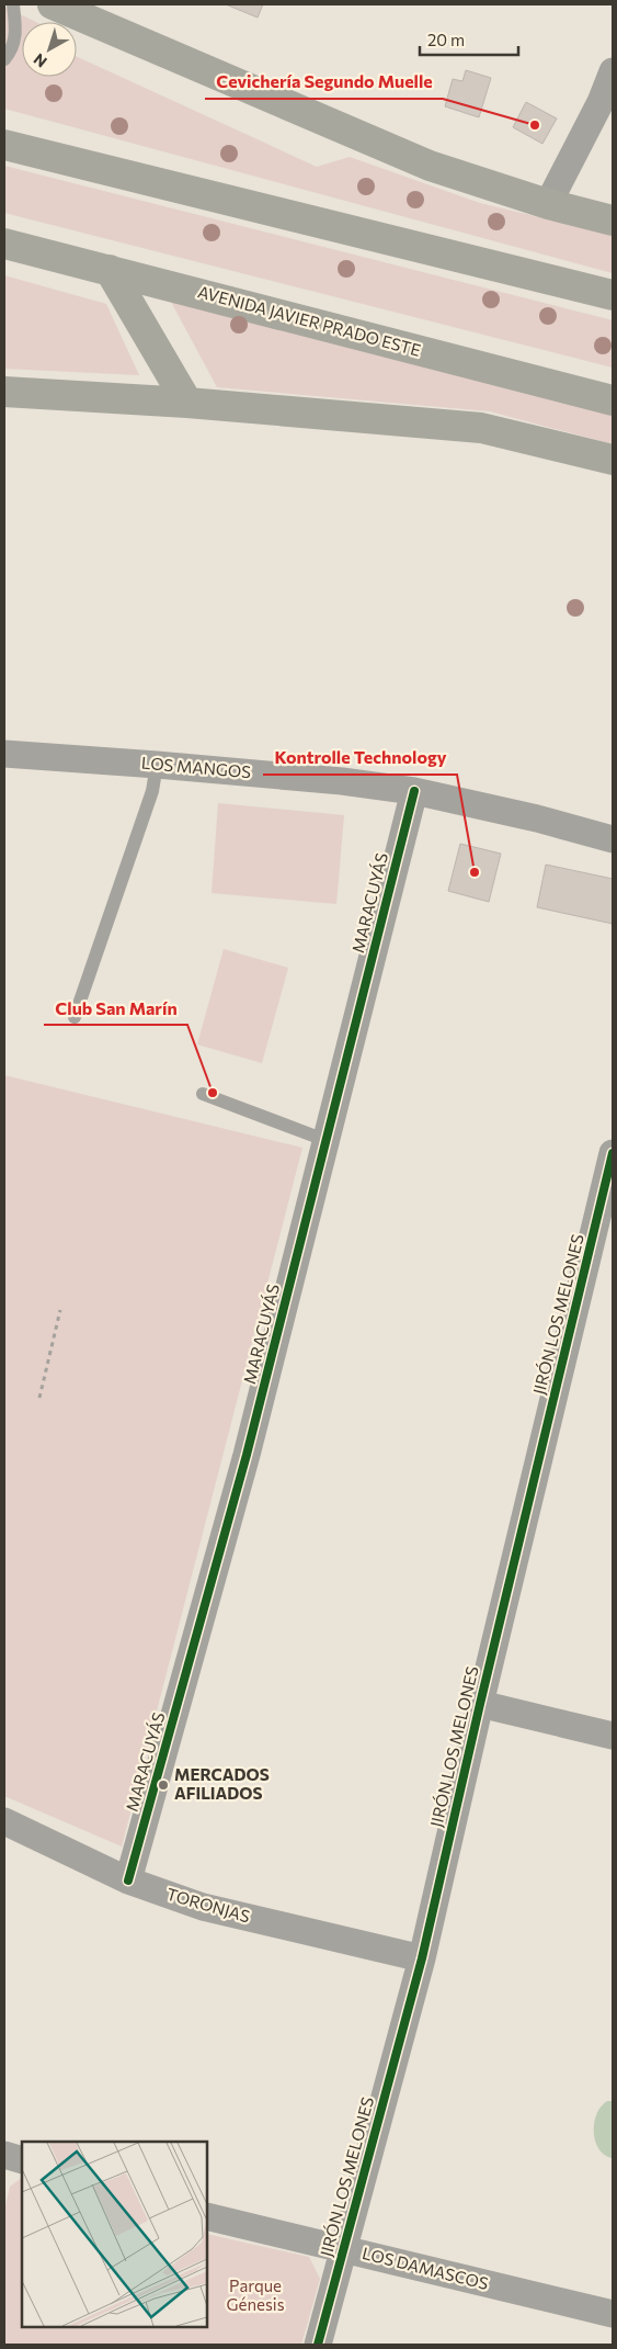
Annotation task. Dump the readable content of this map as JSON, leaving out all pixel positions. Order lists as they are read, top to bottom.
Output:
{
  "streets": {
    "main road": ["AVENIDA JAVIER PRADO ESTE"],
    "street": [
      "LOS MANGOS",
      "MARACUYÁS",
      "JIRÓN LOS MELONES",
      "TORONJAS",
      "LOS DAMASCOS"
    ]
  },
  "crossings": [
    ["LOS MANGOS", "MARACUYÁS"],
    ["MARACUYÁS", "TORONJAS"],
    ["JIRÓN LOS MELONES", "TORONJAS"],
    ["JIRÓN LOS MELONES", "LOS DAMASCOS"]
  ],
  "parks": ["Parque Génesis"],
  "places": [
    "Cevichería Segundo Muelle",
    "Kontrolle Technology",
    "Club San Marín",
    "MERCADOS AFILIADOS"
  ],
  "scale_bar": "20 m",
  "north": "bottom left"
}
